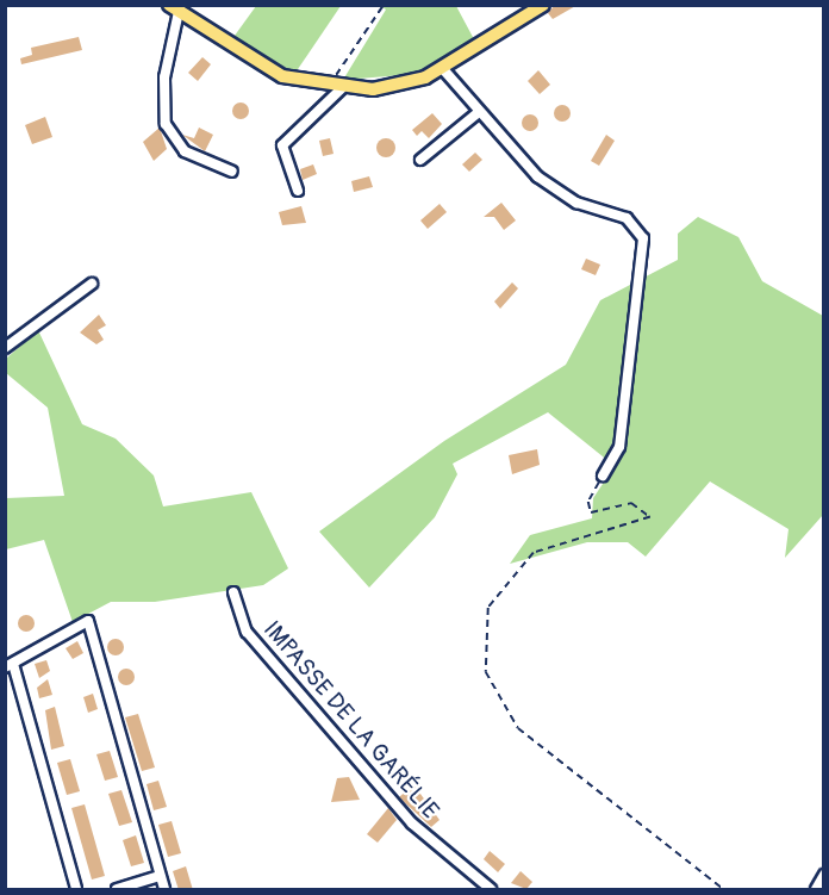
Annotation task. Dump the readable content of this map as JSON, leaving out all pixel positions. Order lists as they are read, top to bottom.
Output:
{
  "streets": {
    "street": ["IMPASSE DE LA GARÉLIE"]
  }
}
